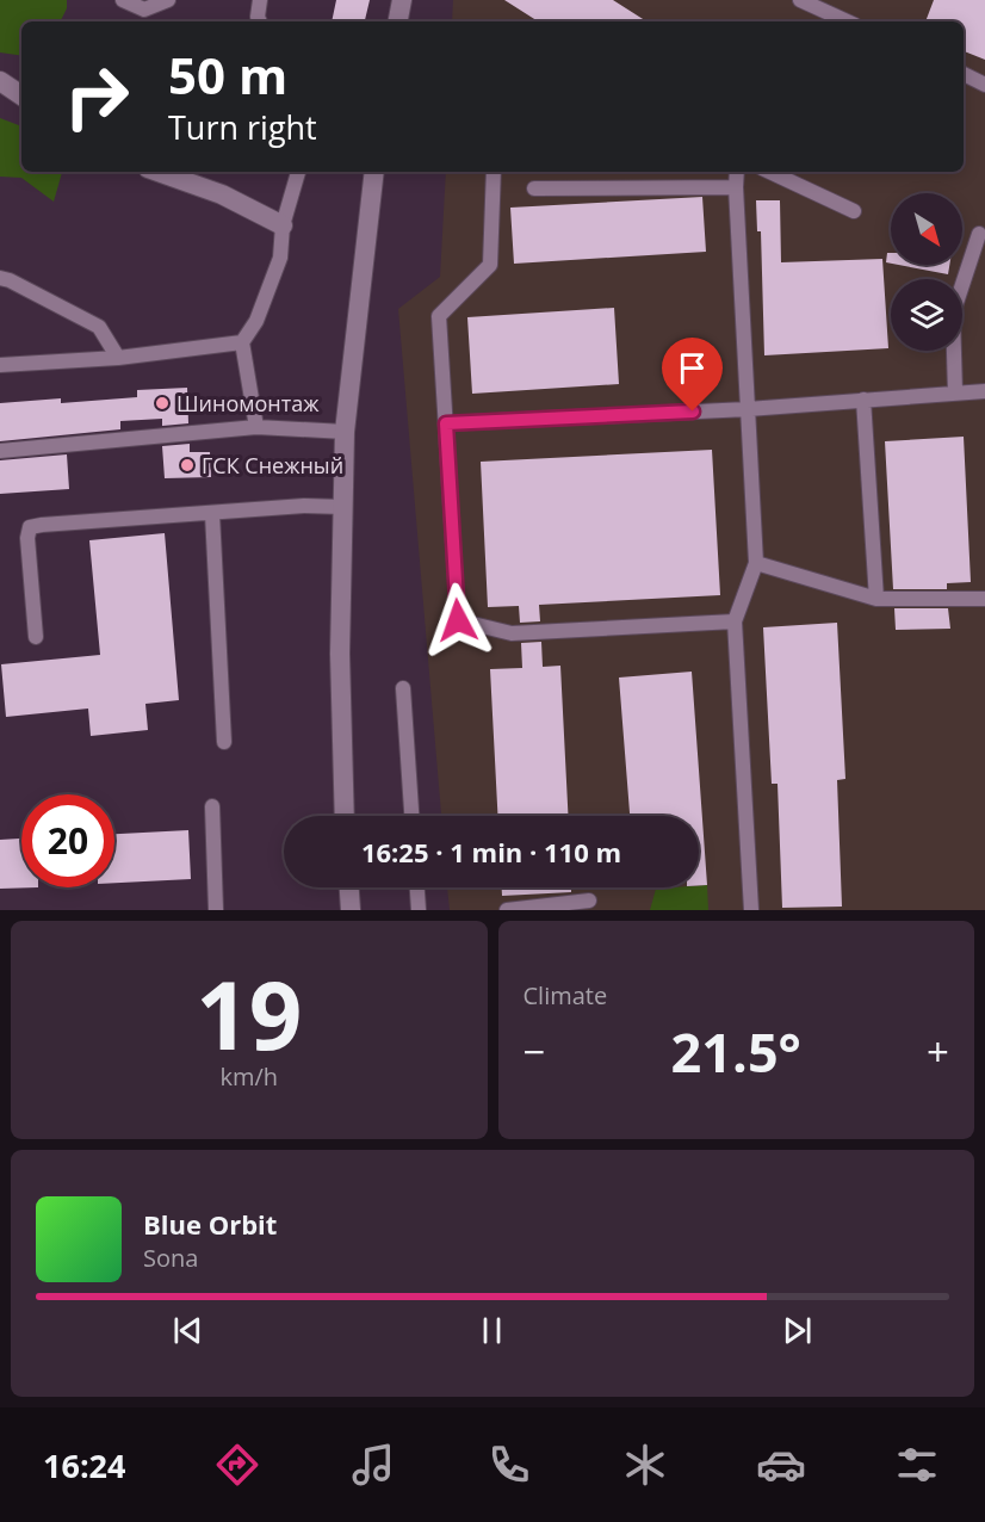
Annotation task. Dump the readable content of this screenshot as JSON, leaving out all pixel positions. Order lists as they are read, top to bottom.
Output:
{
  "places": ["Шиномонтаж", "ГСК Снежный"],
  "north": "bottom right",
  "page": {
    "turn": ["50 m", "Turn right"],
    "limit": "20",
    "trip": "16:25 · 1 min · 110 m",
    "tile": [
      ["19", "km/h"],
      "Climate"
    ],
    "heat": ["−", "21.5°", "+"],
    "song": ["Blue Orbit", "Sona"],
    "tabs": "16:24"
  }
}
